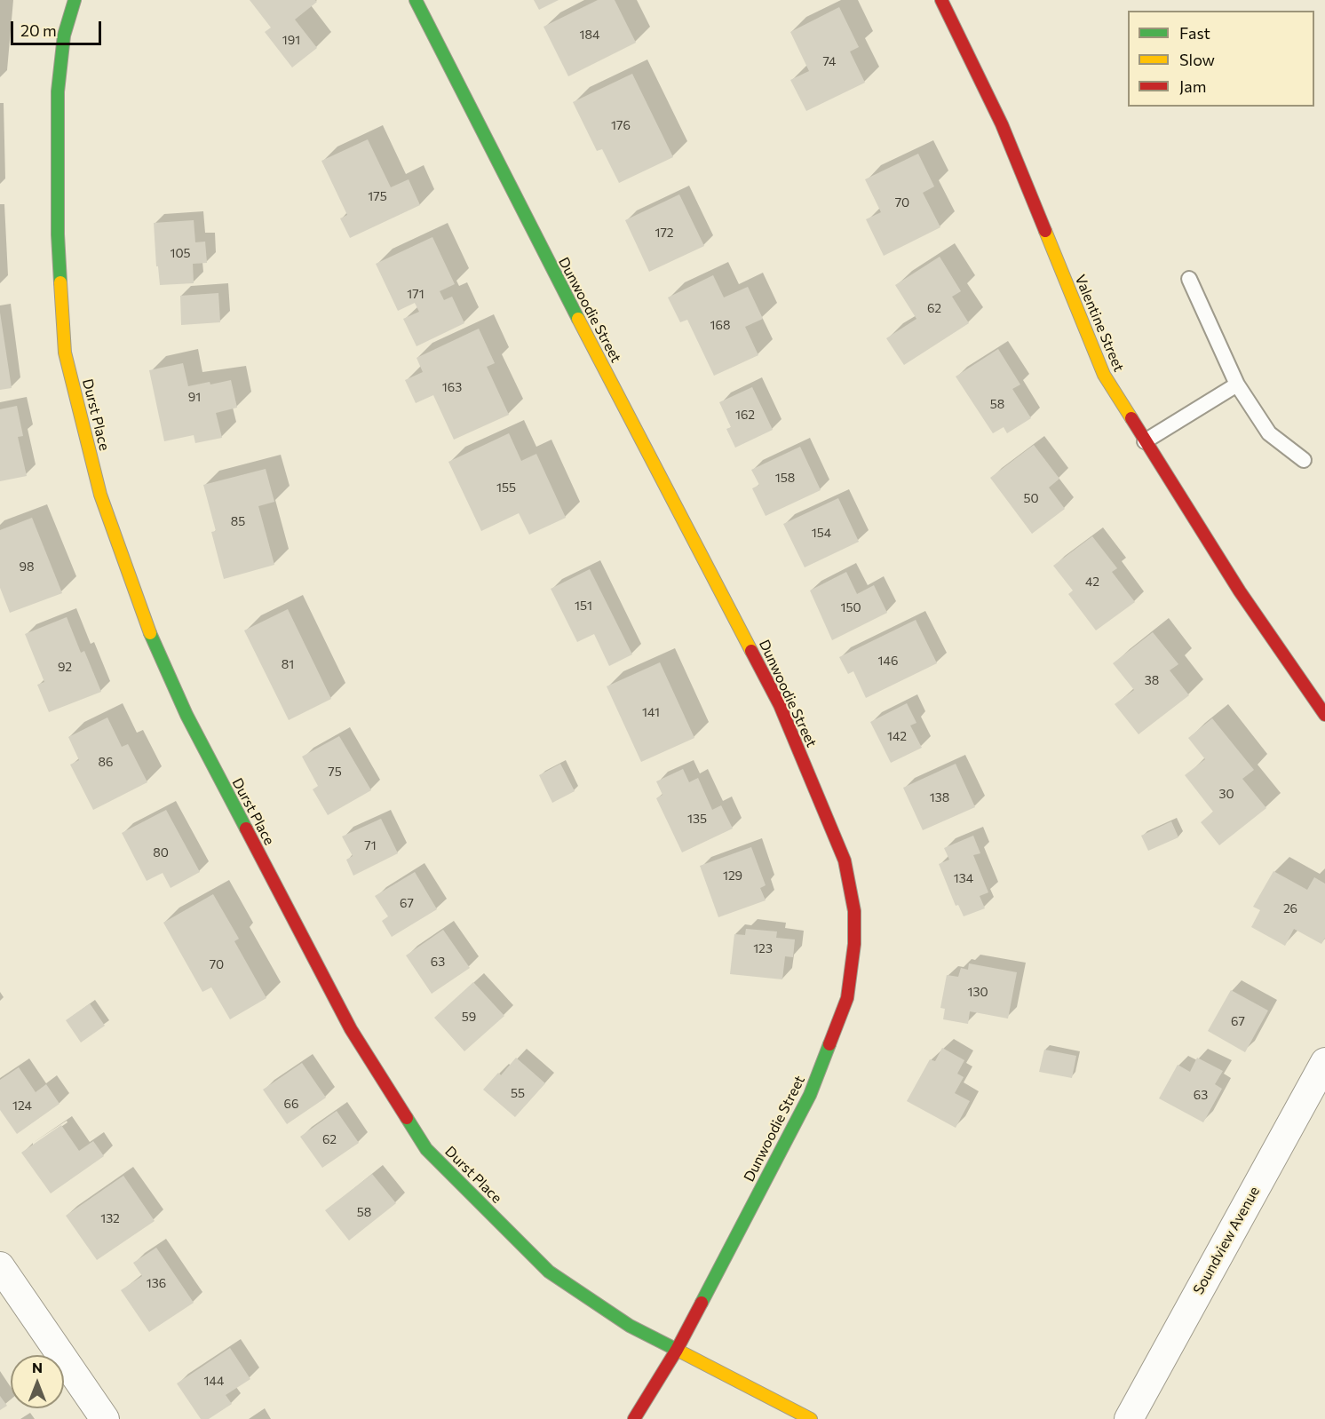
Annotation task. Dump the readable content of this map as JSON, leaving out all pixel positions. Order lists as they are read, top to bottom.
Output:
{
  "streets": {
    "street": [
      "Dunwoodie Street",
      "Valentine Street",
      "Durst Place",
      "Soundview Avenue"
    ]
  },
  "crossings": [
    ["Dunwoodie Street", "Durst Place"]
  ],
  "house_numbers": [
    "184",
    "191",
    "74",
    "176",
    "175",
    "70",
    "172",
    "105",
    "171",
    "62",
    "168",
    "163",
    "91",
    "58",
    "162",
    "158",
    "155",
    "50",
    "85",
    "154",
    "98",
    "42",
    "151",
    "150",
    "146",
    "81",
    "92",
    "38",
    "141",
    "142",
    "86",
    "75",
    "30",
    "138",
    "135",
    "71",
    "80",
    "129",
    "134",
    "67",
    "26",
    "123",
    "63",
    "70",
    "130",
    "59",
    "67",
    "55",
    "63",
    "66",
    "124",
    "62",
    "58",
    "132",
    "136",
    "144"
  ],
  "legend": ["Fast", "Slow", "Jam"],
  "scale_bar": "20 m",
  "north": "top"
}
